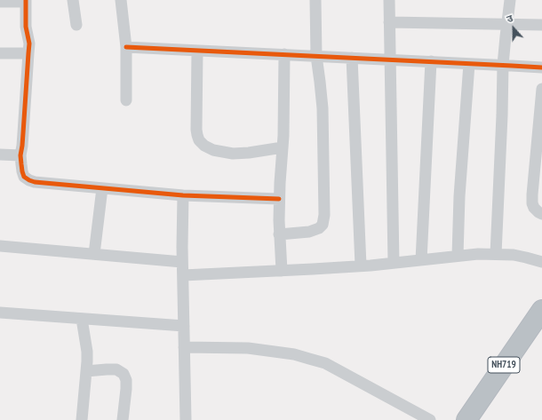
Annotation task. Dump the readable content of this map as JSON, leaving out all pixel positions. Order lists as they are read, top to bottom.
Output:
{
  "streets": {
    "highway": ["NH719"]
  },
  "north": "top"
}
